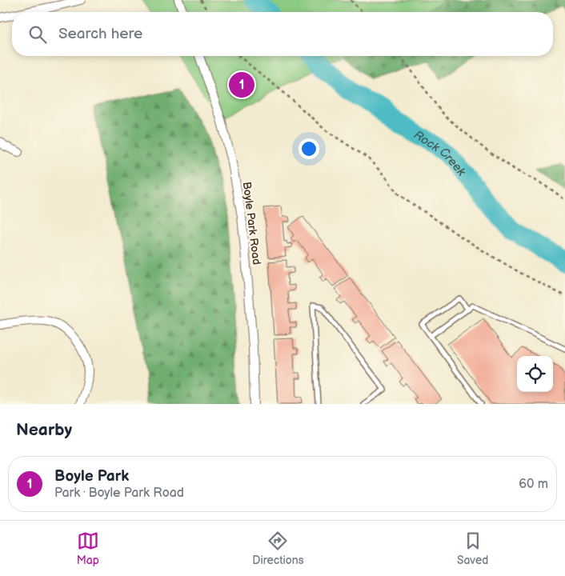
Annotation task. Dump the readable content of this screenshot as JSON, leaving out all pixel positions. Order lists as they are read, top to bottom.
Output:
{
  "streets": {
    "street": ["Boyle Park Road"]
  },
  "water": ["Rock Creek"],
  "page": {
    "search": "Search here",
    "pins": "1",
    "heading": "Nearby",
    "list": [
      {
        "mark": "1",
        "name": "Boyle Park",
        "note": "Park · Boyle Park Road",
        "value": "60 m"
      }
    ],
    "nav": ["Map", "Directions", "Saved"]
  }
}
